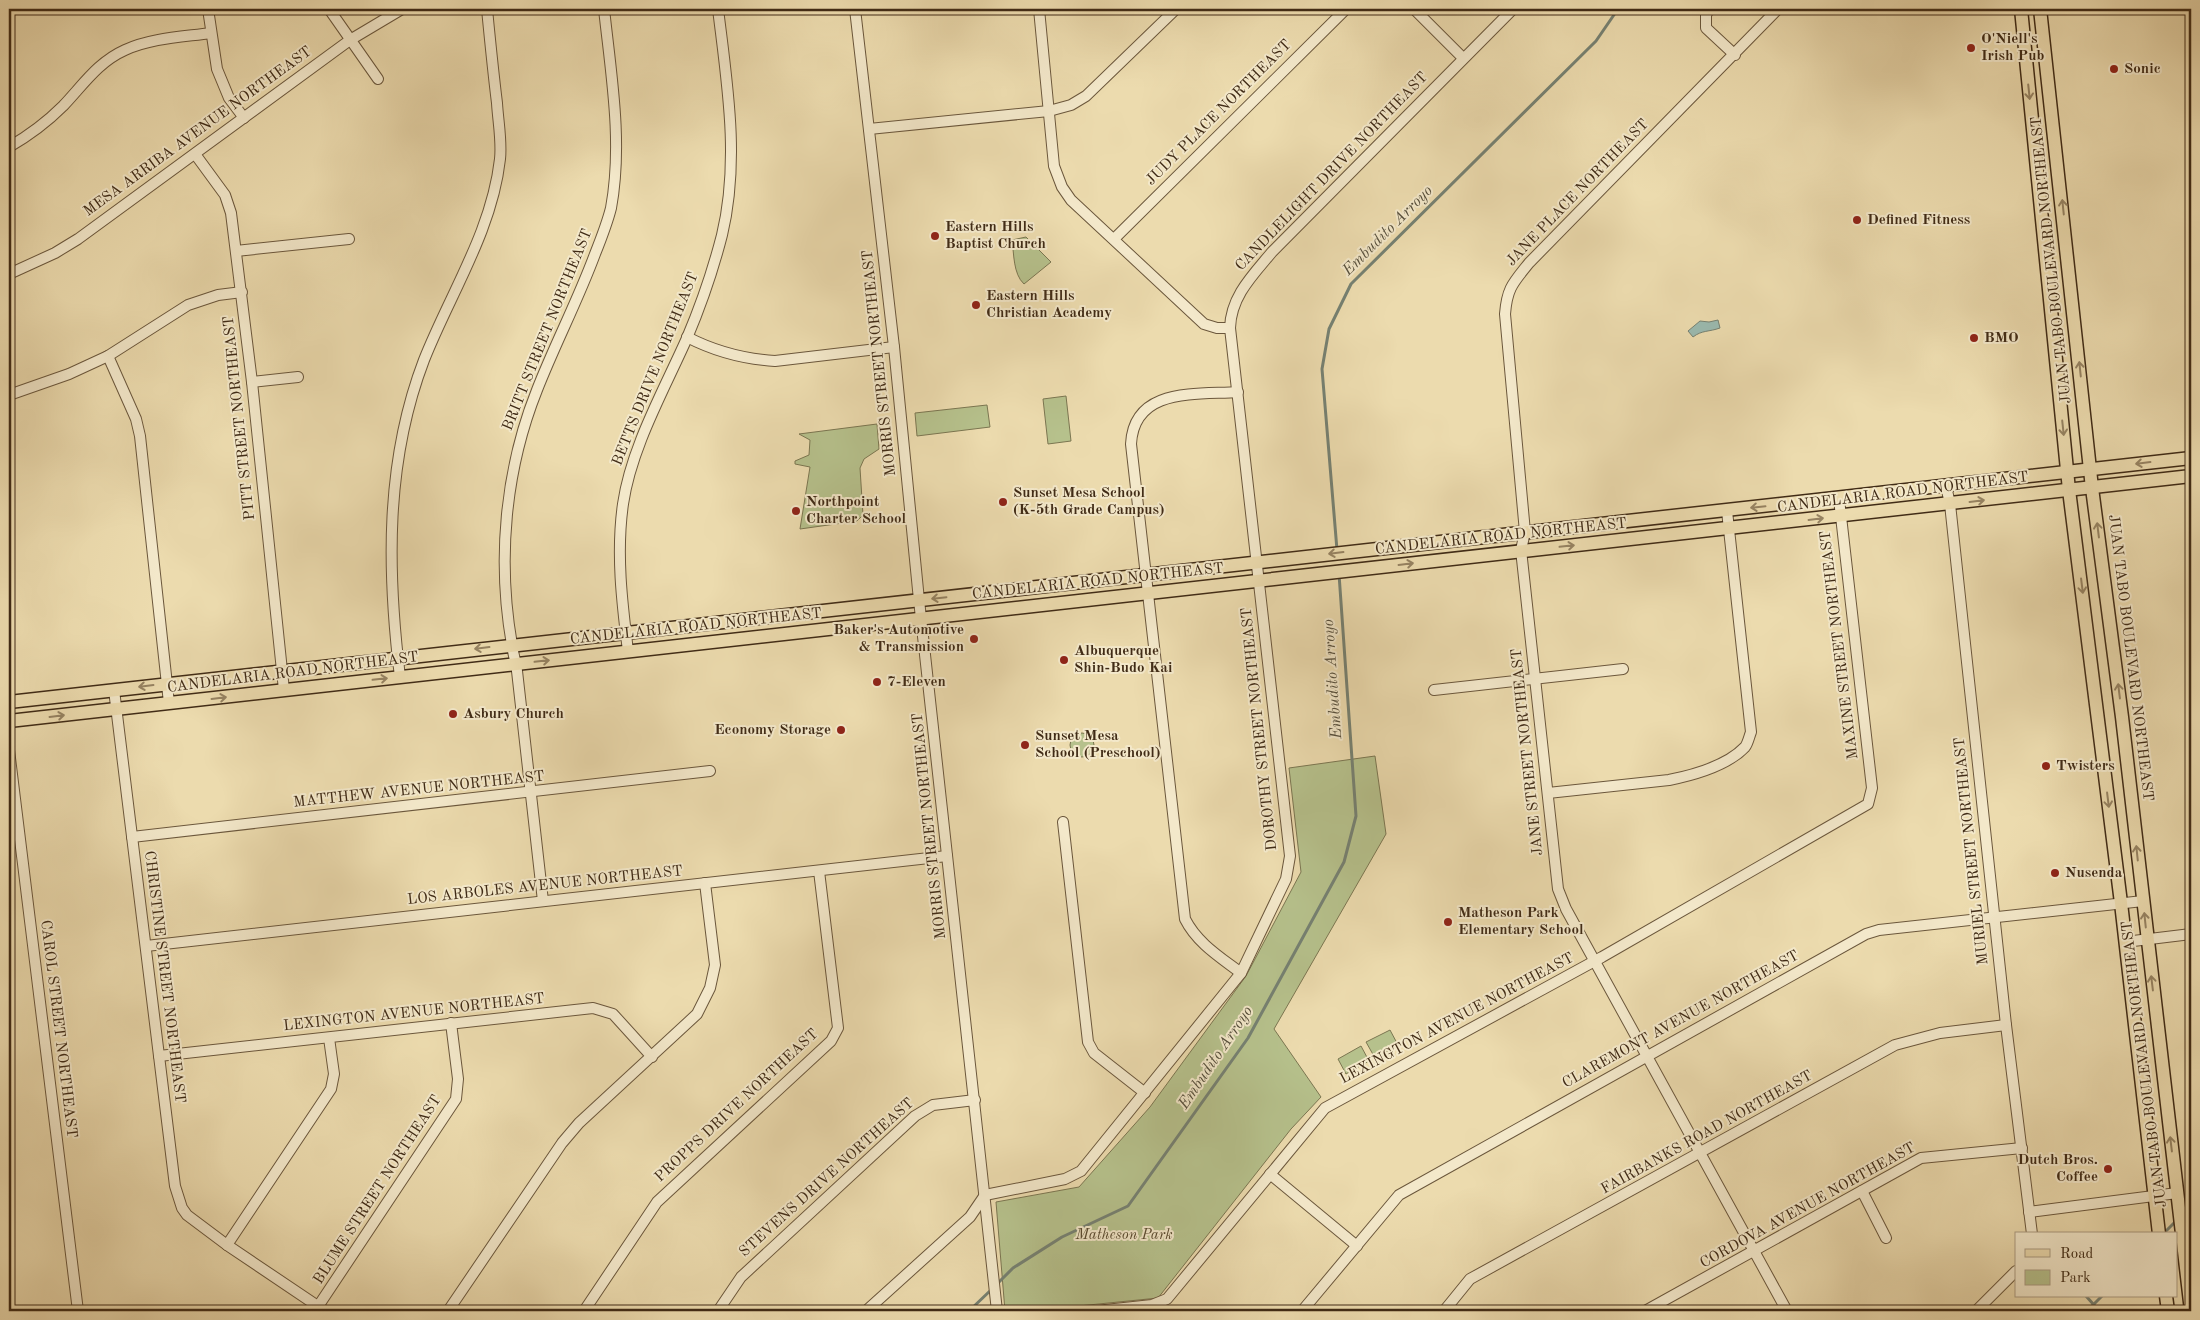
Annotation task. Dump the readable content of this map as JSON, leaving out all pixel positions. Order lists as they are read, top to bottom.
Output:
{
  "streets": {
    "main road": ["JUAN TABO BOULEVARD NORTHEAST", "CANDELARIA ROAD NORTHEAST"],
    "street": [
      "JUDY PLACE NORTHEAST",
      "MESA ARRIBA AVENUE NORTHEAST",
      "CANDLELIGHT DRIVE NORTHEAST",
      "JANE PLACE NORTHEAST",
      "BRITT STREET NORTHEAST",
      "MORRIS STREET NORTHEAST",
      "BETTS DRIVE NORTHEAST",
      "PITT STREET NORTHEAST",
      "MAXINE STREET NORTHEAST",
      "DOROTHY STREET NORTHEAST",
      "JANE STREET NORTHEAST",
      "MATTHEW AVENUE NORTHEAST",
      "MURIEL STREET NORTHEAST",
      "LOS ARBOLES AVENUE NORTHEAST",
      "CHRISTINE STREET NORTHEAST",
      "LEXINGTON AVENUE NORTHEAST",
      "CLAREMONT AVENUE NORTHEAST",
      "CAROL STREET NORTHEAST",
      "PROPPS DRIVE NORTHEAST",
      "FAIRBANKS ROAD NORTHEAST",
      "STEVENS DRIVE NORTHEAST",
      "BLUME STREET NORTHEAST",
      "CORDOVA AVENUE NORTHEAST"
    ]
  },
  "crossings": [
    ["MESA ARRIBA AVENUE NORTHEAST", "PITT STREET NORTHEAST"],
    ["CANDLELIGHT DRIVE NORTHEAST", "CANDELARIA ROAD NORTHEAST"],
    ["CANDLELIGHT DRIVE NORTHEAST", "DOROTHY STREET NORTHEAST"],
    ["JANE PLACE NORTHEAST", "CANDELARIA ROAD NORTHEAST"],
    ["JANE PLACE NORTHEAST", "JANE STREET NORTHEAST"],
    ["JUAN TABO BOULEVARD NORTHEAST", "CANDELARIA ROAD NORTHEAST"],
    ["JUAN TABO BOULEVARD NORTHEAST", "CLAREMONT AVENUE NORTHEAST"],
    ["BRITT STREET NORTHEAST", "CANDELARIA ROAD NORTHEAST"],
    ["BRITT STREET NORTHEAST", "MATTHEW AVENUE NORTHEAST"],
    ["BRITT STREET NORTHEAST", "LOS ARBOLES AVENUE NORTHEAST"],
    ["MORRIS STREET NORTHEAST", "CANDELARIA ROAD NORTHEAST"],
    ["MORRIS STREET NORTHEAST", "LOS ARBOLES AVENUE NORTHEAST"],
    ["MORRIS STREET NORTHEAST", "STEVENS DRIVE NORTHEAST"],
    ["BETTS DRIVE NORTHEAST", "CANDELARIA ROAD NORTHEAST"],
    ["PITT STREET NORTHEAST", "CANDELARIA ROAD NORTHEAST"],
    ["CANDELARIA ROAD NORTHEAST", "MAXINE STREET NORTHEAST"],
    ["CANDELARIA ROAD NORTHEAST", "DOROTHY STREET NORTHEAST"],
    ["CANDELARIA ROAD NORTHEAST", "JANE STREET NORTHEAST"],
    ["CANDELARIA ROAD NORTHEAST", "MURIEL STREET NORTHEAST"],
    ["CANDELARIA ROAD NORTHEAST", "CHRISTINE STREET NORTHEAST"],
    ["MAXINE STREET NORTHEAST", "LEXINGTON AVENUE NORTHEAST"],
    ["JANE STREET NORTHEAST", "LEXINGTON AVENUE NORTHEAST"],
    ["JANE STREET NORTHEAST", "CLAREMONT AVENUE NORTHEAST"],
    ["JANE STREET NORTHEAST", "FAIRBANKS ROAD NORTHEAST"],
    ["JANE STREET NORTHEAST", "CORDOVA AVENUE NORTHEAST"],
    ["MATTHEW AVENUE NORTHEAST", "CHRISTINE STREET NORTHEAST"],
    ["MURIEL STREET NORTHEAST", "CLAREMONT AVENUE NORTHEAST"],
    ["MURIEL STREET NORTHEAST", "FAIRBANKS ROAD NORTHEAST"],
    ["MURIEL STREET NORTHEAST", "CORDOVA AVENUE NORTHEAST"],
    ["LOS ARBOLES AVENUE NORTHEAST", "CHRISTINE STREET NORTHEAST"],
    ["LOS ARBOLES AVENUE NORTHEAST", "PROPPS DRIVE NORTHEAST"],
    ["CHRISTINE STREET NORTHEAST", "LEXINGTON AVENUE NORTHEAST"],
    ["CHRISTINE STREET NORTHEAST", "BLUME STREET NORTHEAST"],
    ["LEXINGTON AVENUE NORTHEAST", "BLUME STREET NORTHEAST"]
  ],
  "water": ["Embudito Arroyo"],
  "parks": ["Matheson Park"],
  "places": [
    "O'Niell's Irish Pub",
    "Sonic",
    "Defined Fitness",
    "Eastern Hills Baptist Church",
    "Eastern Hills Christian Academy",
    "BMO",
    "Sunset Mesa School (K-5th Grade Campus)",
    "Northpoint Charter School",
    "Baker's Automotive & Transmission",
    "Albuquerque Shin-Budo Kai",
    "7-Eleven",
    "Asbury Church",
    "Economy Storage",
    "Sunset Mesa School (Preschool)",
    "Twisters",
    "Nusenda",
    "Matheson Park Elementary School",
    "Dutch Bros. Coffee"
  ],
  "legend": ["Road", "Park"]
}
